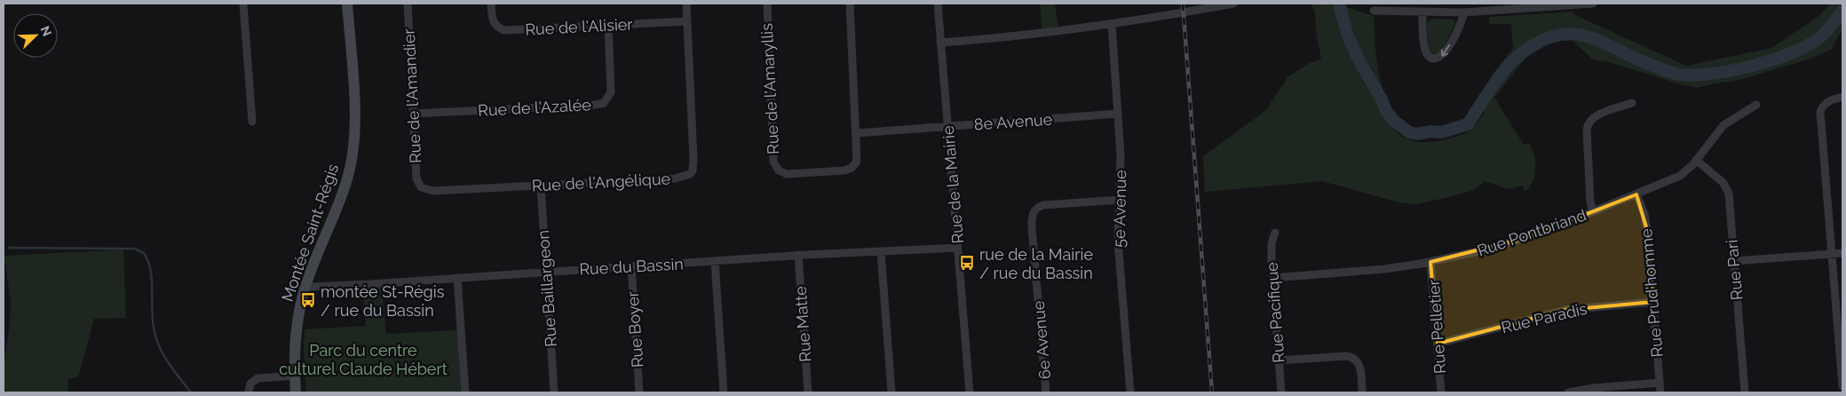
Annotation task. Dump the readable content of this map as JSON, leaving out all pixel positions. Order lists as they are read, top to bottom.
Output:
{
  "streets": {
    "street": [
      "Rue de l'Alisier",
      "Rue de l'Amaryllis",
      "Rue de l'Amandier",
      "Rue de l'Azalée",
      "8e Avenue",
      "Rue de l'Angélique",
      "Rue de la Mairie",
      "5e Avenue",
      "Montée Saint-Régis",
      "Rue Pontbriand",
      "Rue du Bassin",
      "Rue Pari",
      "Rue Baillargeon",
      "Rue Prud'homme",
      "Rue Pacifique",
      "Rue Paradis",
      "Rue Matte",
      "Rue Pelletier",
      "Rue Boyer",
      "6e Avenue"
    ]
  },
  "crossings": [
    ["Rue de l'Alisier", "Rue de l'Azalée"],
    ["Rue de l'Alisier", "Rue de l'Angélique"],
    ["Rue de l'Amaryllis", "8e Avenue"],
    ["Rue de l'Amandier", "Rue de l'Azalée"],
    ["Rue de l'Amandier", "Rue de l'Angélique"],
    ["8e Avenue", "Rue de la Mairie"],
    ["8e Avenue", "5e Avenue"],
    ["Rue de l'Angélique", "Rue Baillargeon"],
    ["Rue de la Mairie", "Rue du Bassin"],
    ["5e Avenue", "6e Avenue"],
    ["Montée Saint-Régis", "Rue du Bassin"],
    ["Rue Pontbriand", "Rue Pari"],
    ["Rue Pontbriand", "Rue Prud'homme"],
    ["Rue Pontbriand", "Rue Pacifique"],
    ["Rue Pontbriand", "Rue Pelletier"],
    ["Rue du Bassin", "Rue Baillargeon"],
    ["Rue du Bassin", "Rue Matte"],
    ["Rue du Bassin", "Rue Boyer"],
    ["Rue Prud'homme", "Rue Paradis"],
    ["Rue Paradis", "Rue Pelletier"]
  ],
  "parks": ["Parc du centre culturel Claude Hébert"],
  "places": {
    "bus stop": ["rue de la Mairie / rue du Bassin", "montée St-Régis / rue du Bassin"]
  },
  "north": "top right"
}
